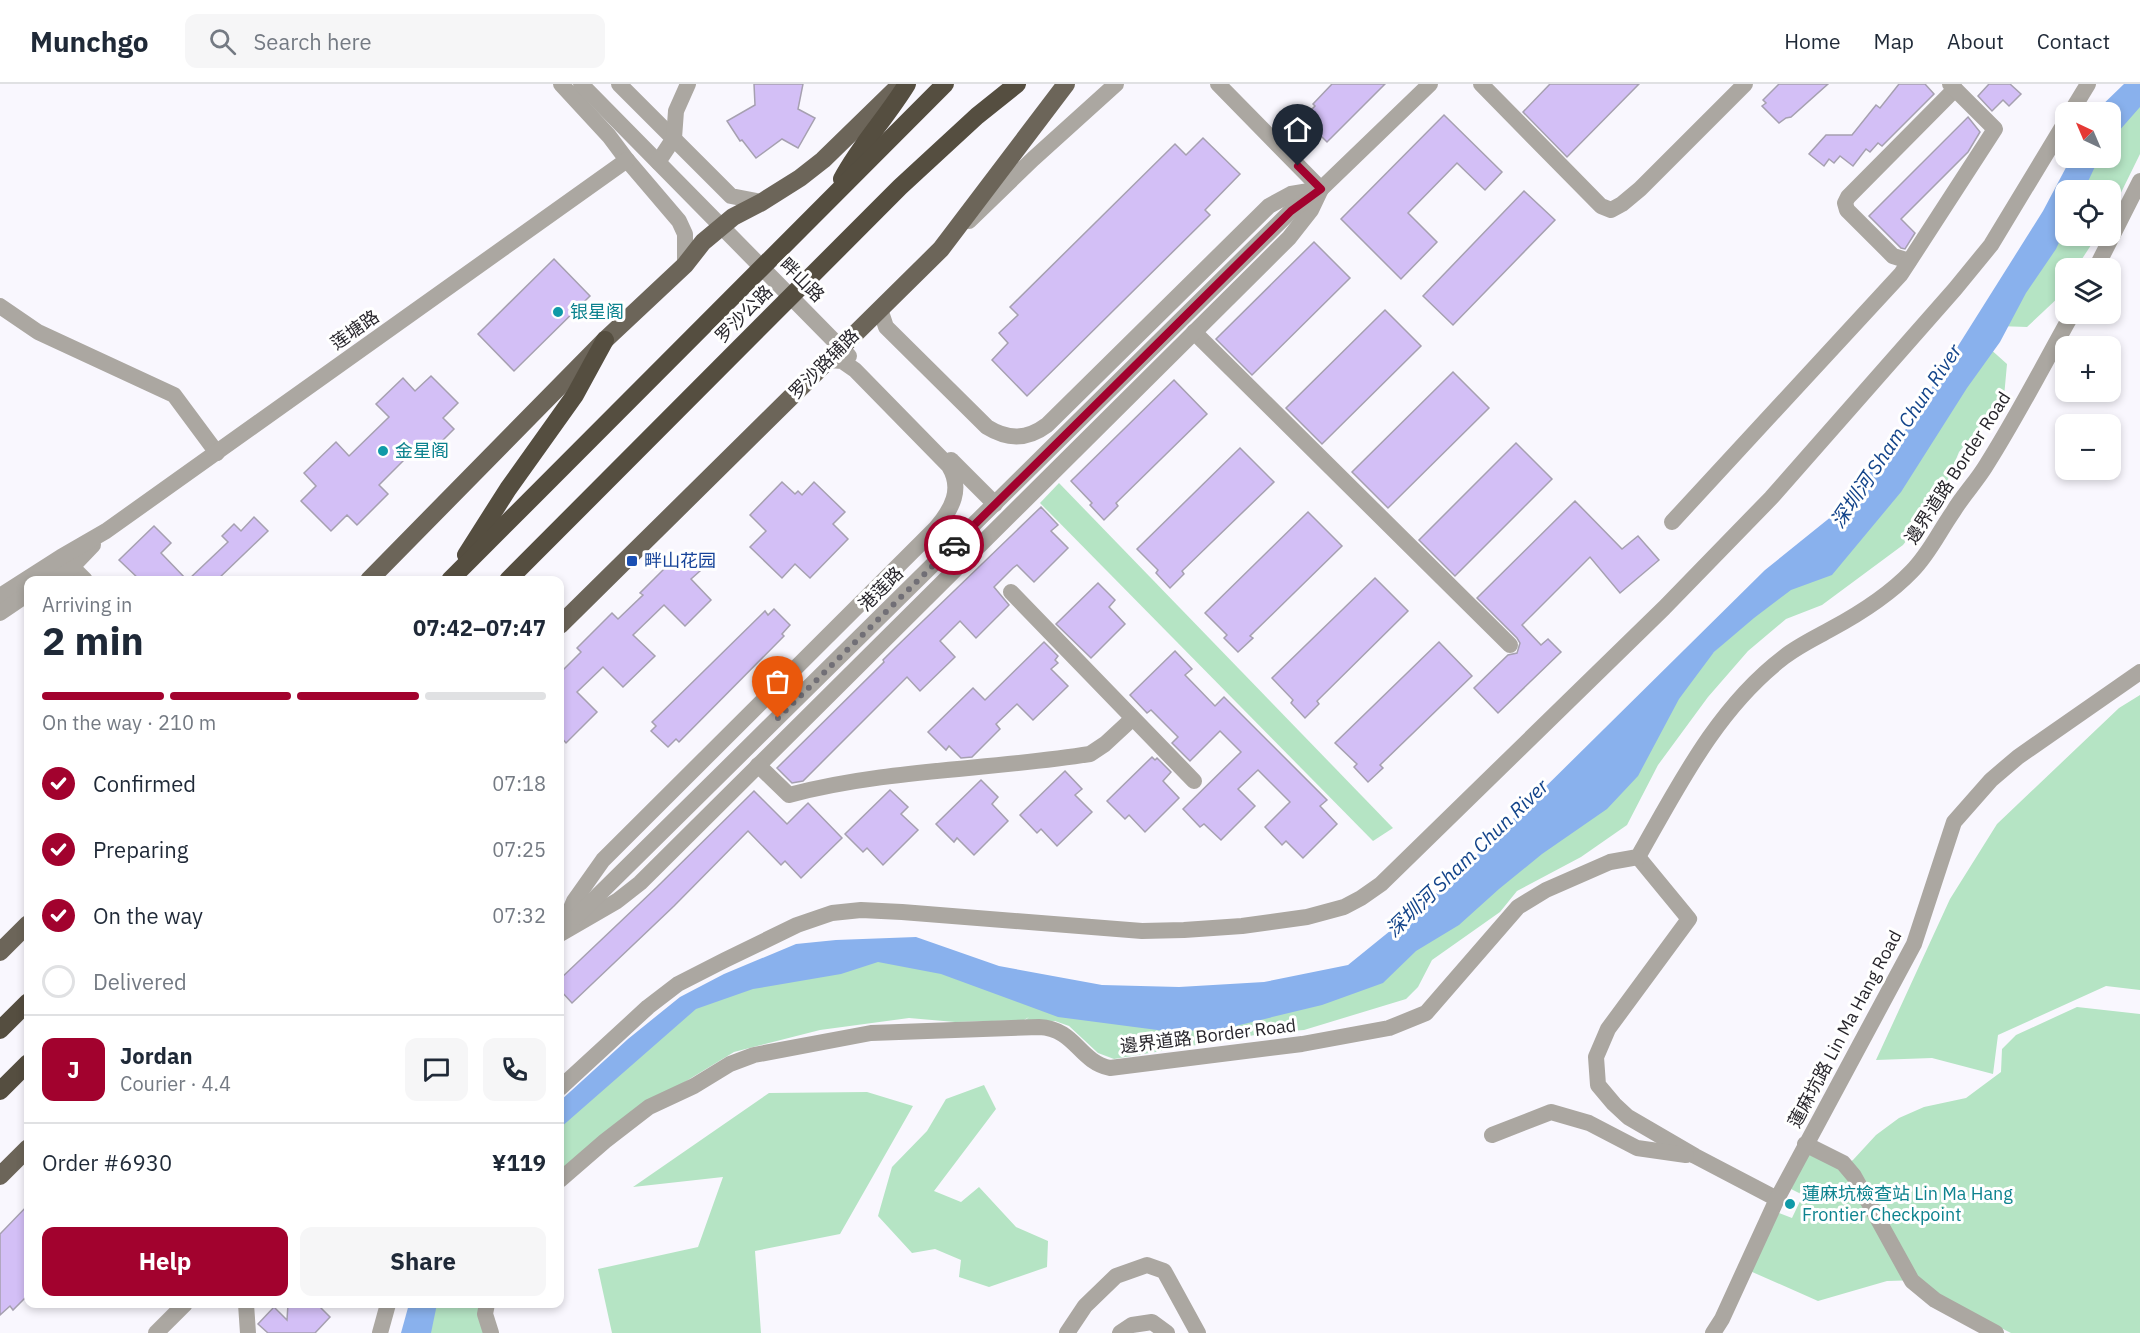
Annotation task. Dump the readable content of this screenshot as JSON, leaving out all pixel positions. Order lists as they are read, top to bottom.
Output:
{
  "streets": {
    "highway": ["罗沙公路"],
    "main road": ["罗沙路辅路"],
    "street": [
      "畔山路",
      "莲塘路",
      "邊界道路 Border Road",
      "港莲路",
      "蓮麻坑路 Lin Ma Hang Road"
    ]
  },
  "crossings": [
    ["畔山路", "港莲路"]
  ],
  "water": ["深圳河 Sham Chun River"],
  "places": {
    "other": ["银星阁", "金星阁", "蓮麻坑檢查站 Lin Ma Hang Frontier Checkpoint"],
    "transit": ["畔山花园"]
  },
  "north": "top left",
  "page": {
    "header": "Munchgo",
    "search": "Search here",
    "nav": [
      "Home",
      "Map",
      "About",
      "Contact"
    ],
    "map_buttons": ["+", "−"],
    "heading": ["2 min", "Arriving in", "07:42–07:47"],
    "panel": [
      "Jordan",
      "Courier · 4.4",
      "Order #6930",
      "¥119"
    ],
    "bar": "On the way · 210 m",
    "list": [
      ["Confirmed", "07:18"],
      ["Preparing", "07:25"],
      ["On the way", "07:32"],
      "Delivered"
    ],
    "round": "J",
    "buttons": ["Help", "Share"]
  }
}
